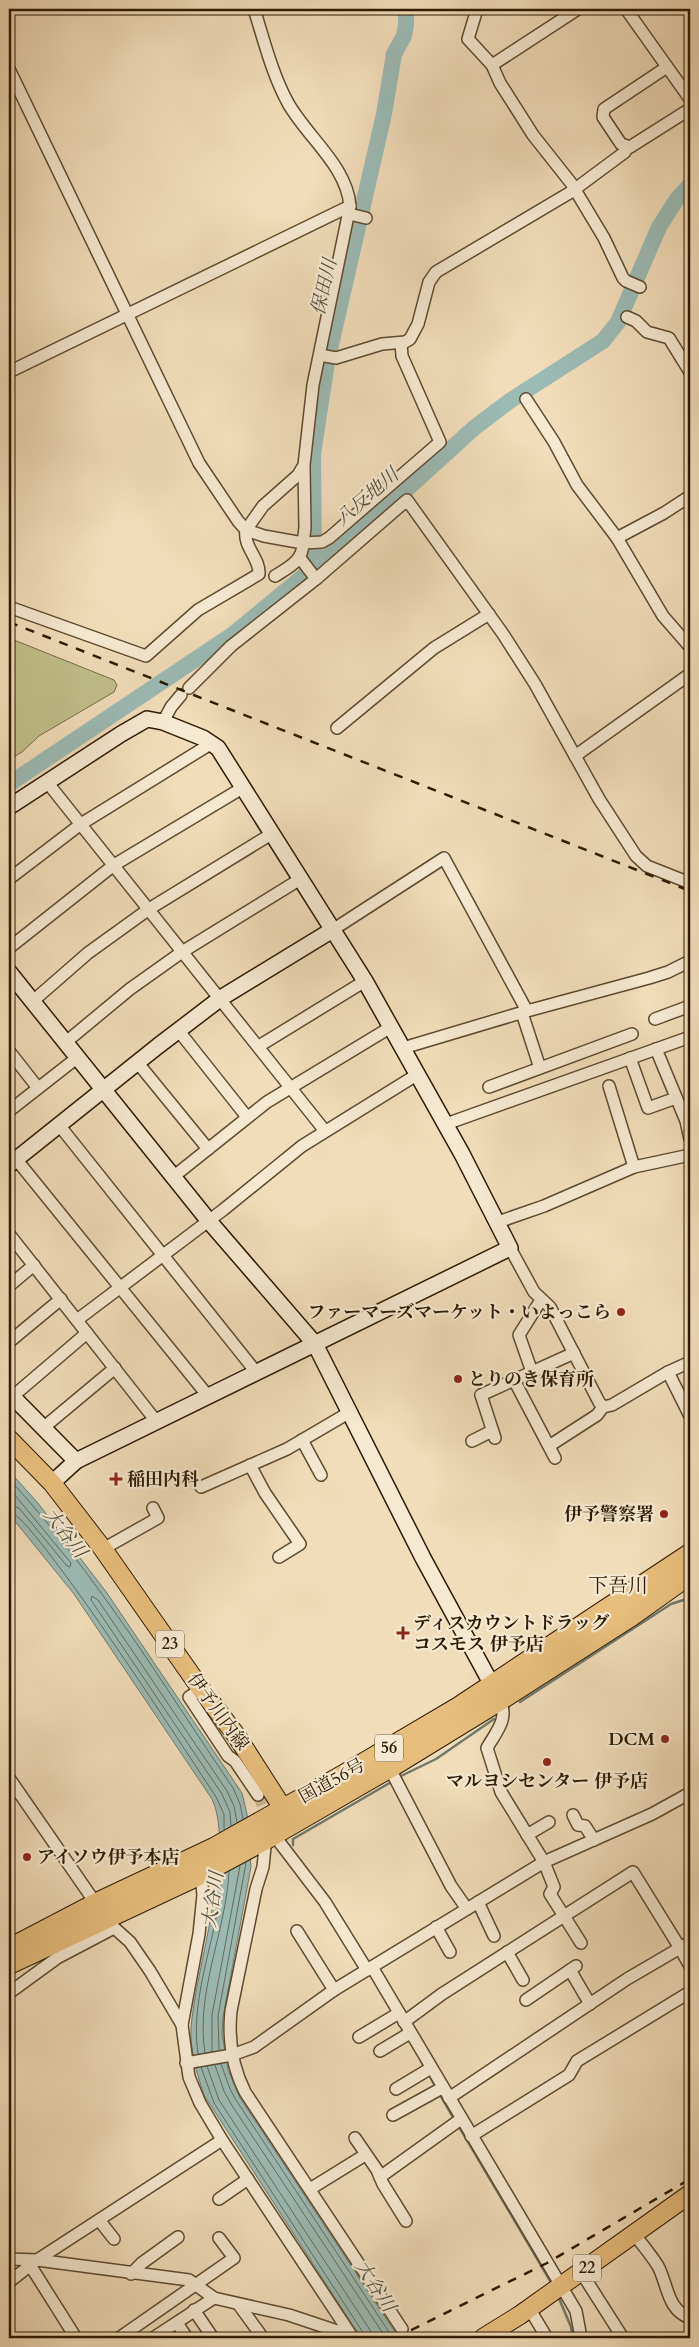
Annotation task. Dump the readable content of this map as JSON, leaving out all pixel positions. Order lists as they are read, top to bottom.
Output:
{
  "streets": {
    "highway": ["56", "国道56号"],
    "main road": ["23", "伊予川内線", "22"]
  },
  "crossings": [
    ["伊予川内線", "国道56号"]
  ],
  "districts": ["下吾川"],
  "water": ["保田川", "八反地川", "大谷川"],
  "places": {
    "other": [
      "ファーマーズマーケット・いよっこら",
      "とりのき保育所",
      "伊予警察署",
      "DCM",
      "マルヨシセンター 伊予店",
      "アイソウ伊予本店"
    ],
    "health": ["稲田内科", "ディスカウントドラッグ コスモス 伊予店"]
  }
}
